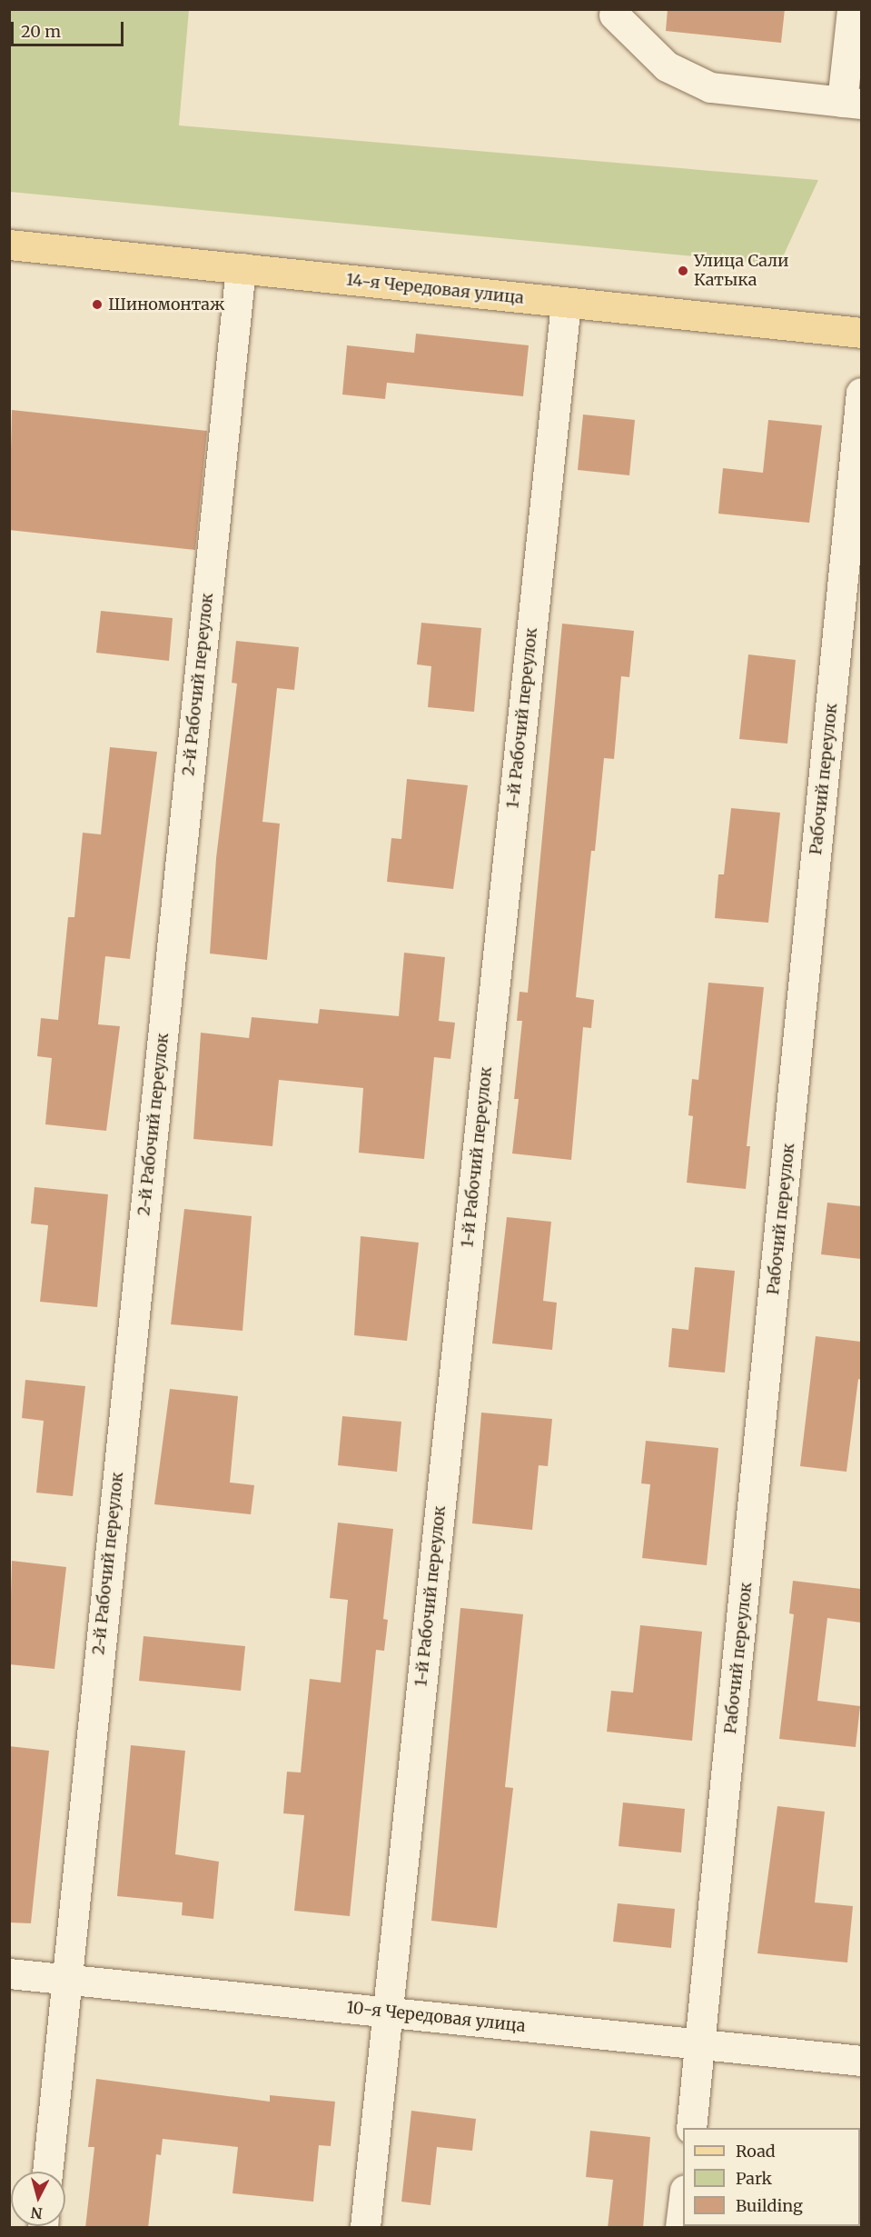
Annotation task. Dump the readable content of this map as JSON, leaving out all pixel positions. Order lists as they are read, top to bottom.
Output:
{
  "streets": {
    "main road": ["14-я Чередовая улица"],
    "street": [
      "2-й Рабочий переулок",
      "1-й Рабочий переулок",
      "Рабочий переулок",
      "10-я Чередовая улица"
    ]
  },
  "crossings": [
    ["14-я Чередовая улица", "2-й Рабочий переулок"],
    ["14-я Чередовая улица", "1-й Рабочий переулок"],
    ["2-й Рабочий переулок", "10-я Чередовая улица"],
    ["1-й Рабочий переулок", "10-я Чередовая улица"],
    ["Рабочий переулок", "10-я Чередовая улица"]
  ],
  "places": ["Улица Сали Катыка", "Шиномонтаж"],
  "legend": ["Road", "Park", "Building"],
  "scale_bar": "20 m",
  "north": "bottom"
}
